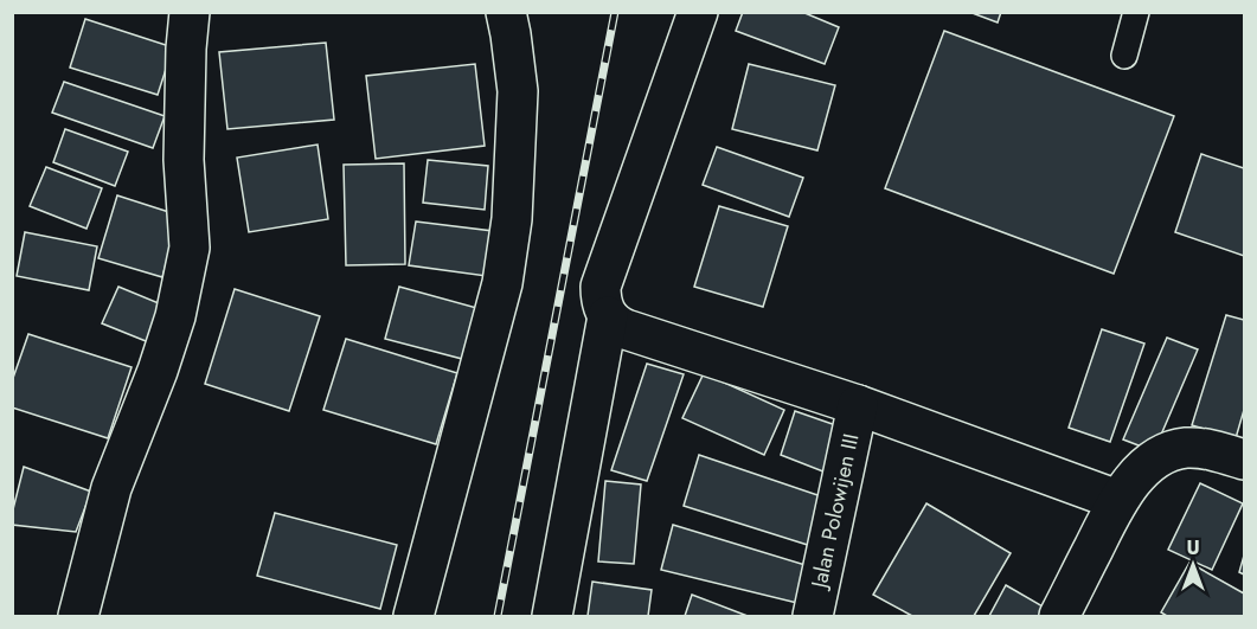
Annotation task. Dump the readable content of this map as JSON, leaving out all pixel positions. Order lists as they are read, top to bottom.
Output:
{
  "streets": {
    "street": ["Jalan Polowijen III"]
  },
  "north": "top"
}
